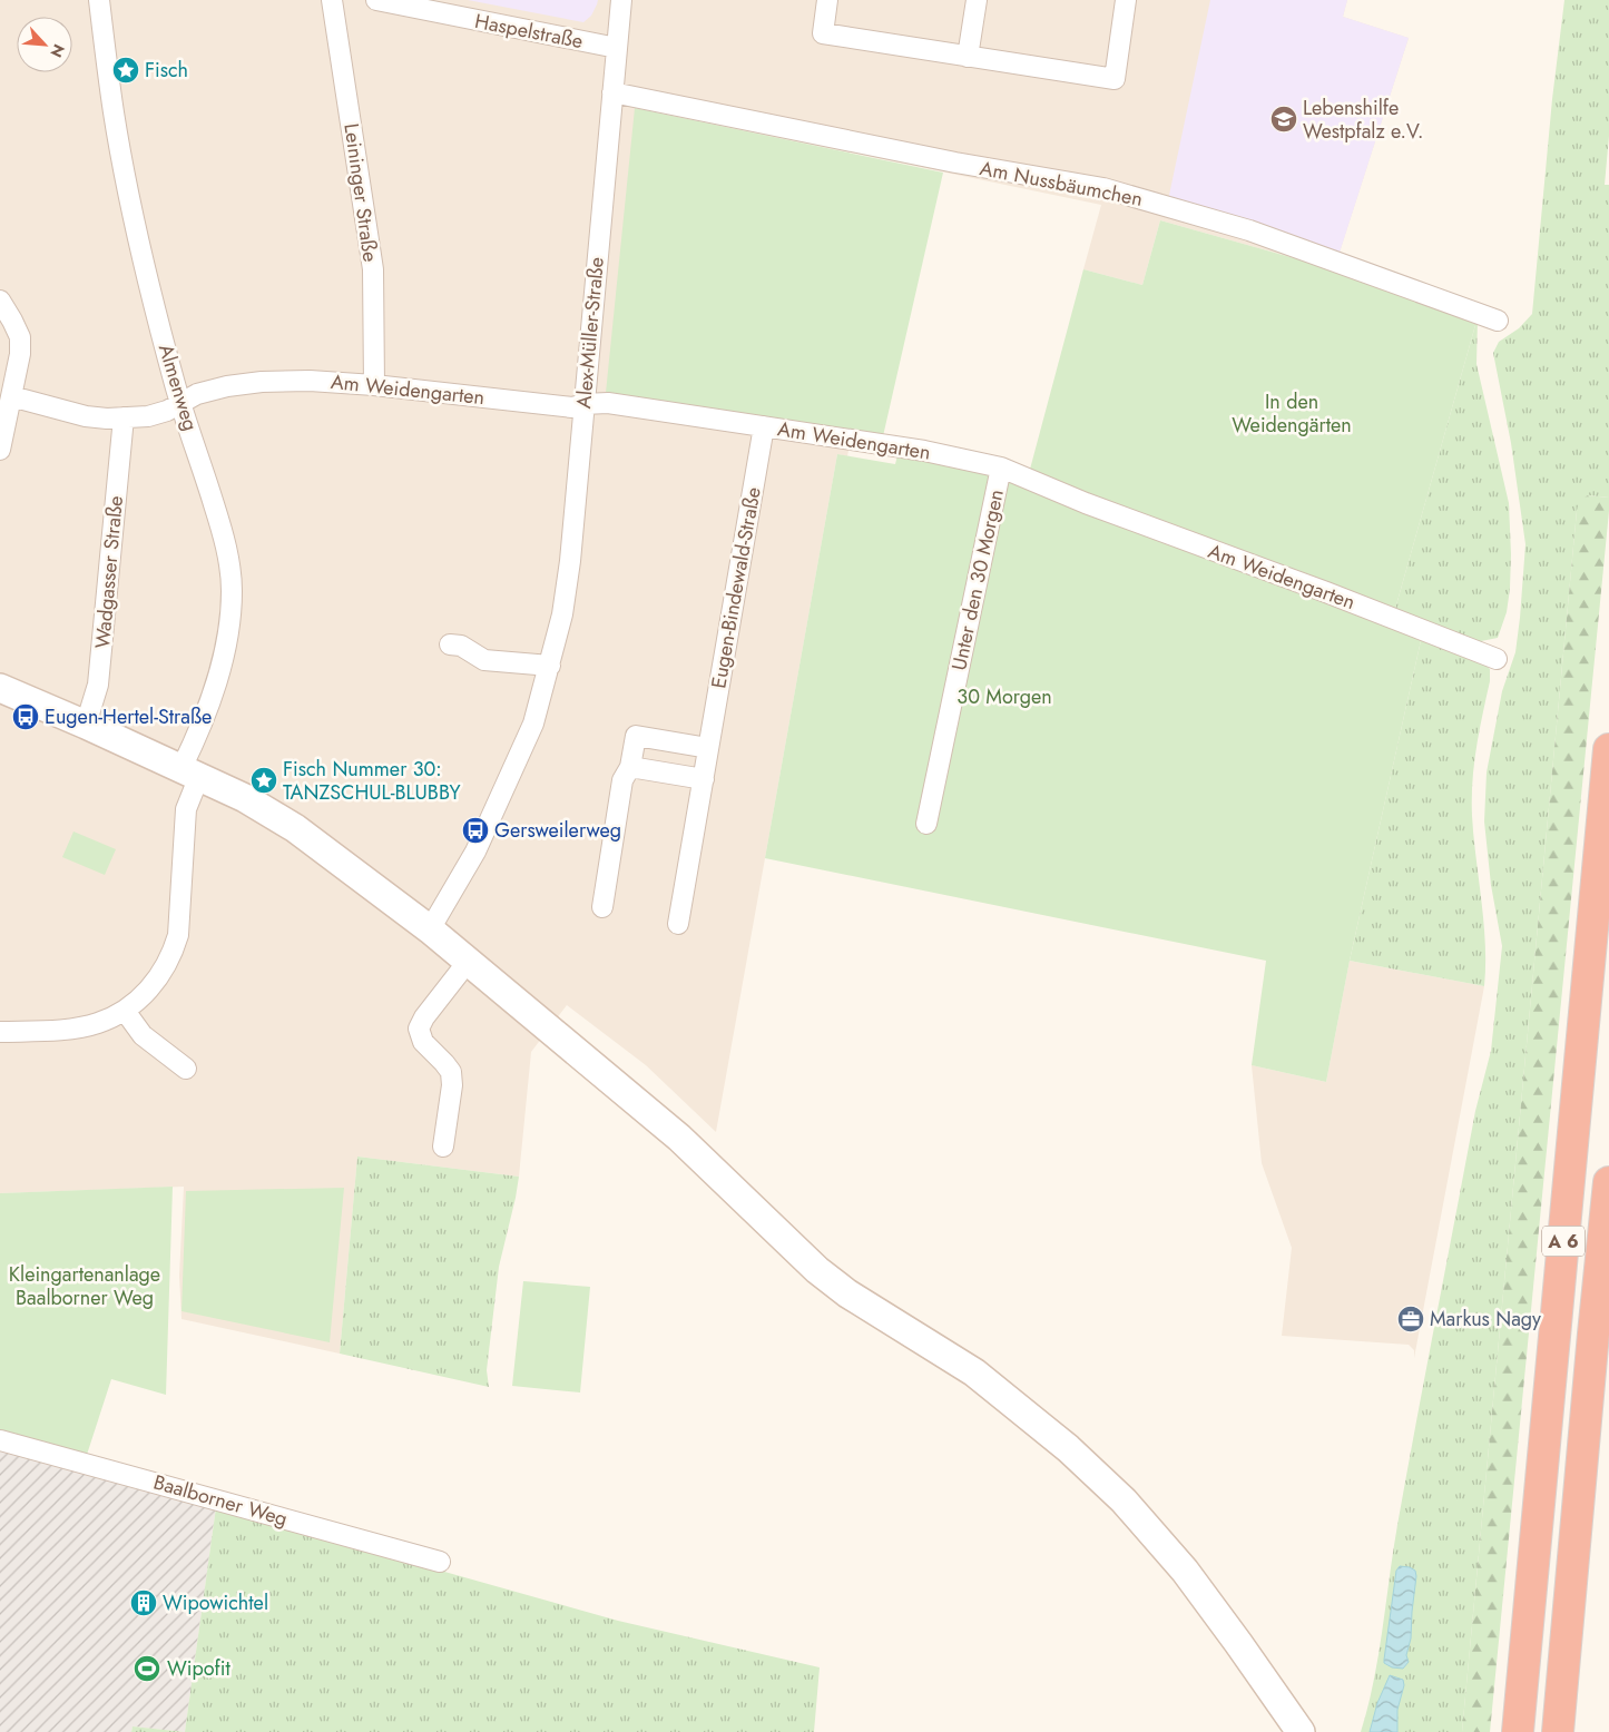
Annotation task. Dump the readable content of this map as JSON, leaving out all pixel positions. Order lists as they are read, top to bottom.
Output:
{
  "streets": {
    "highway": ["A 6"],
    "street": [
      "Haspelstraße",
      "Am Nussbäumchen",
      "Leininger Straße",
      "Alex-Müller-Straße",
      "Almenweg",
      "Am Weidengarten",
      "Wadgasser Straße",
      "Unter den 30 Morgen",
      "Eugen-Bindewald-Straße",
      "Baalborner Weg"
    ]
  },
  "crossings": [
    ["Haspelstraße", "Alex-Müller-Straße"],
    ["Am Nussbäumchen", "Alex-Müller-Straße"],
    ["Leininger Straße", "Am Weidengarten"],
    ["Alex-Müller-Straße", "Am Weidengarten"],
    ["Almenweg", "Am Weidengarten"],
    ["Am Weidengarten", "Wadgasser Straße"],
    ["Am Weidengarten", "Unter den 30 Morgen"],
    ["Am Weidengarten", "Eugen-Bindewald-Straße"]
  ],
  "parks": ["In den Weidengärten", "30 Morgen", "Kleingartenanlage Baalborner Weg"],
  "places": {
    "place": ["Fisch", "Fisch Nummer 30: TANZSCHUL-BLUBBY"],
    "school or university": ["Lebenshilfe Westpfalz e.V."],
    "bus stop": ["Eugen-Hertel-Straße", "Gersweilerweg"],
    "office": ["Markus Nagy"],
    "building": ["Wipowichtel"],
    "sports": ["Wipofit"]
  },
  "north": "bottom right"
}
